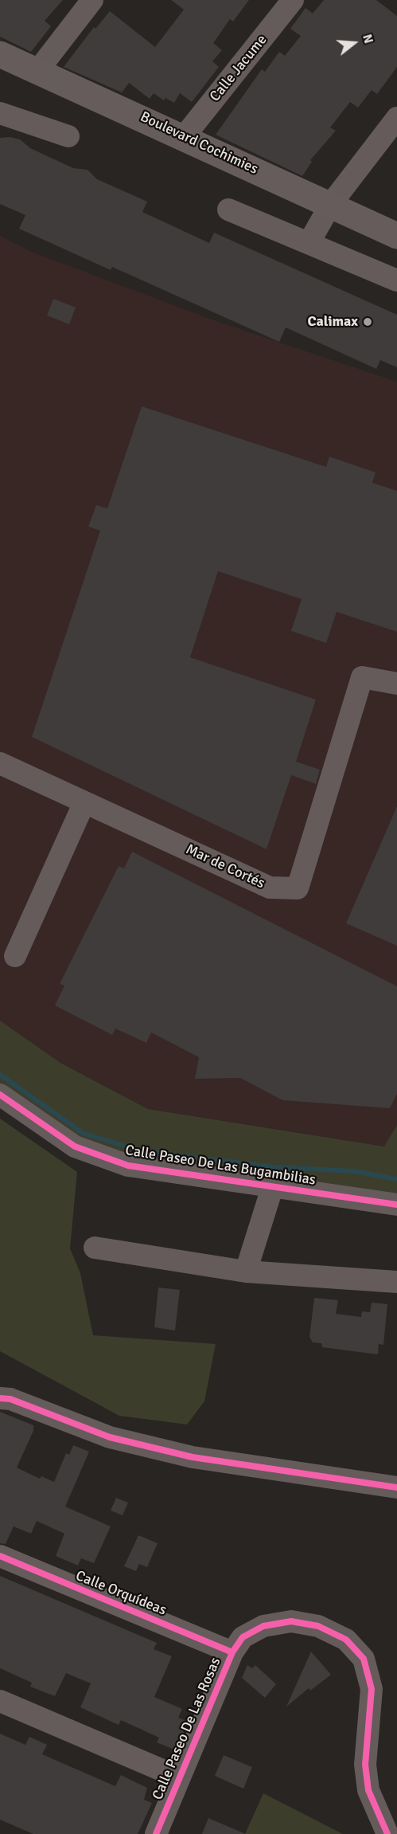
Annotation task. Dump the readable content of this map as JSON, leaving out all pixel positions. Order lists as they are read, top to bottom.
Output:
{
  "streets": {
    "main road": ["Boulevard Cochimies"],
    "street": [
      "Calle Jacume",
      "Mar de Cortés",
      "Calle Paseo De Las Bugambilias",
      "Calle Orquídeas",
      "Calle Paseo De Las Rosas"
    ]
  },
  "crossings": [
    ["Calle Jacume", "Boulevard Cochimies"],
    ["Calle Orquídeas", "Calle Paseo De Las Rosas"]
  ],
  "places": ["Calimax"],
  "north": "right"
}
